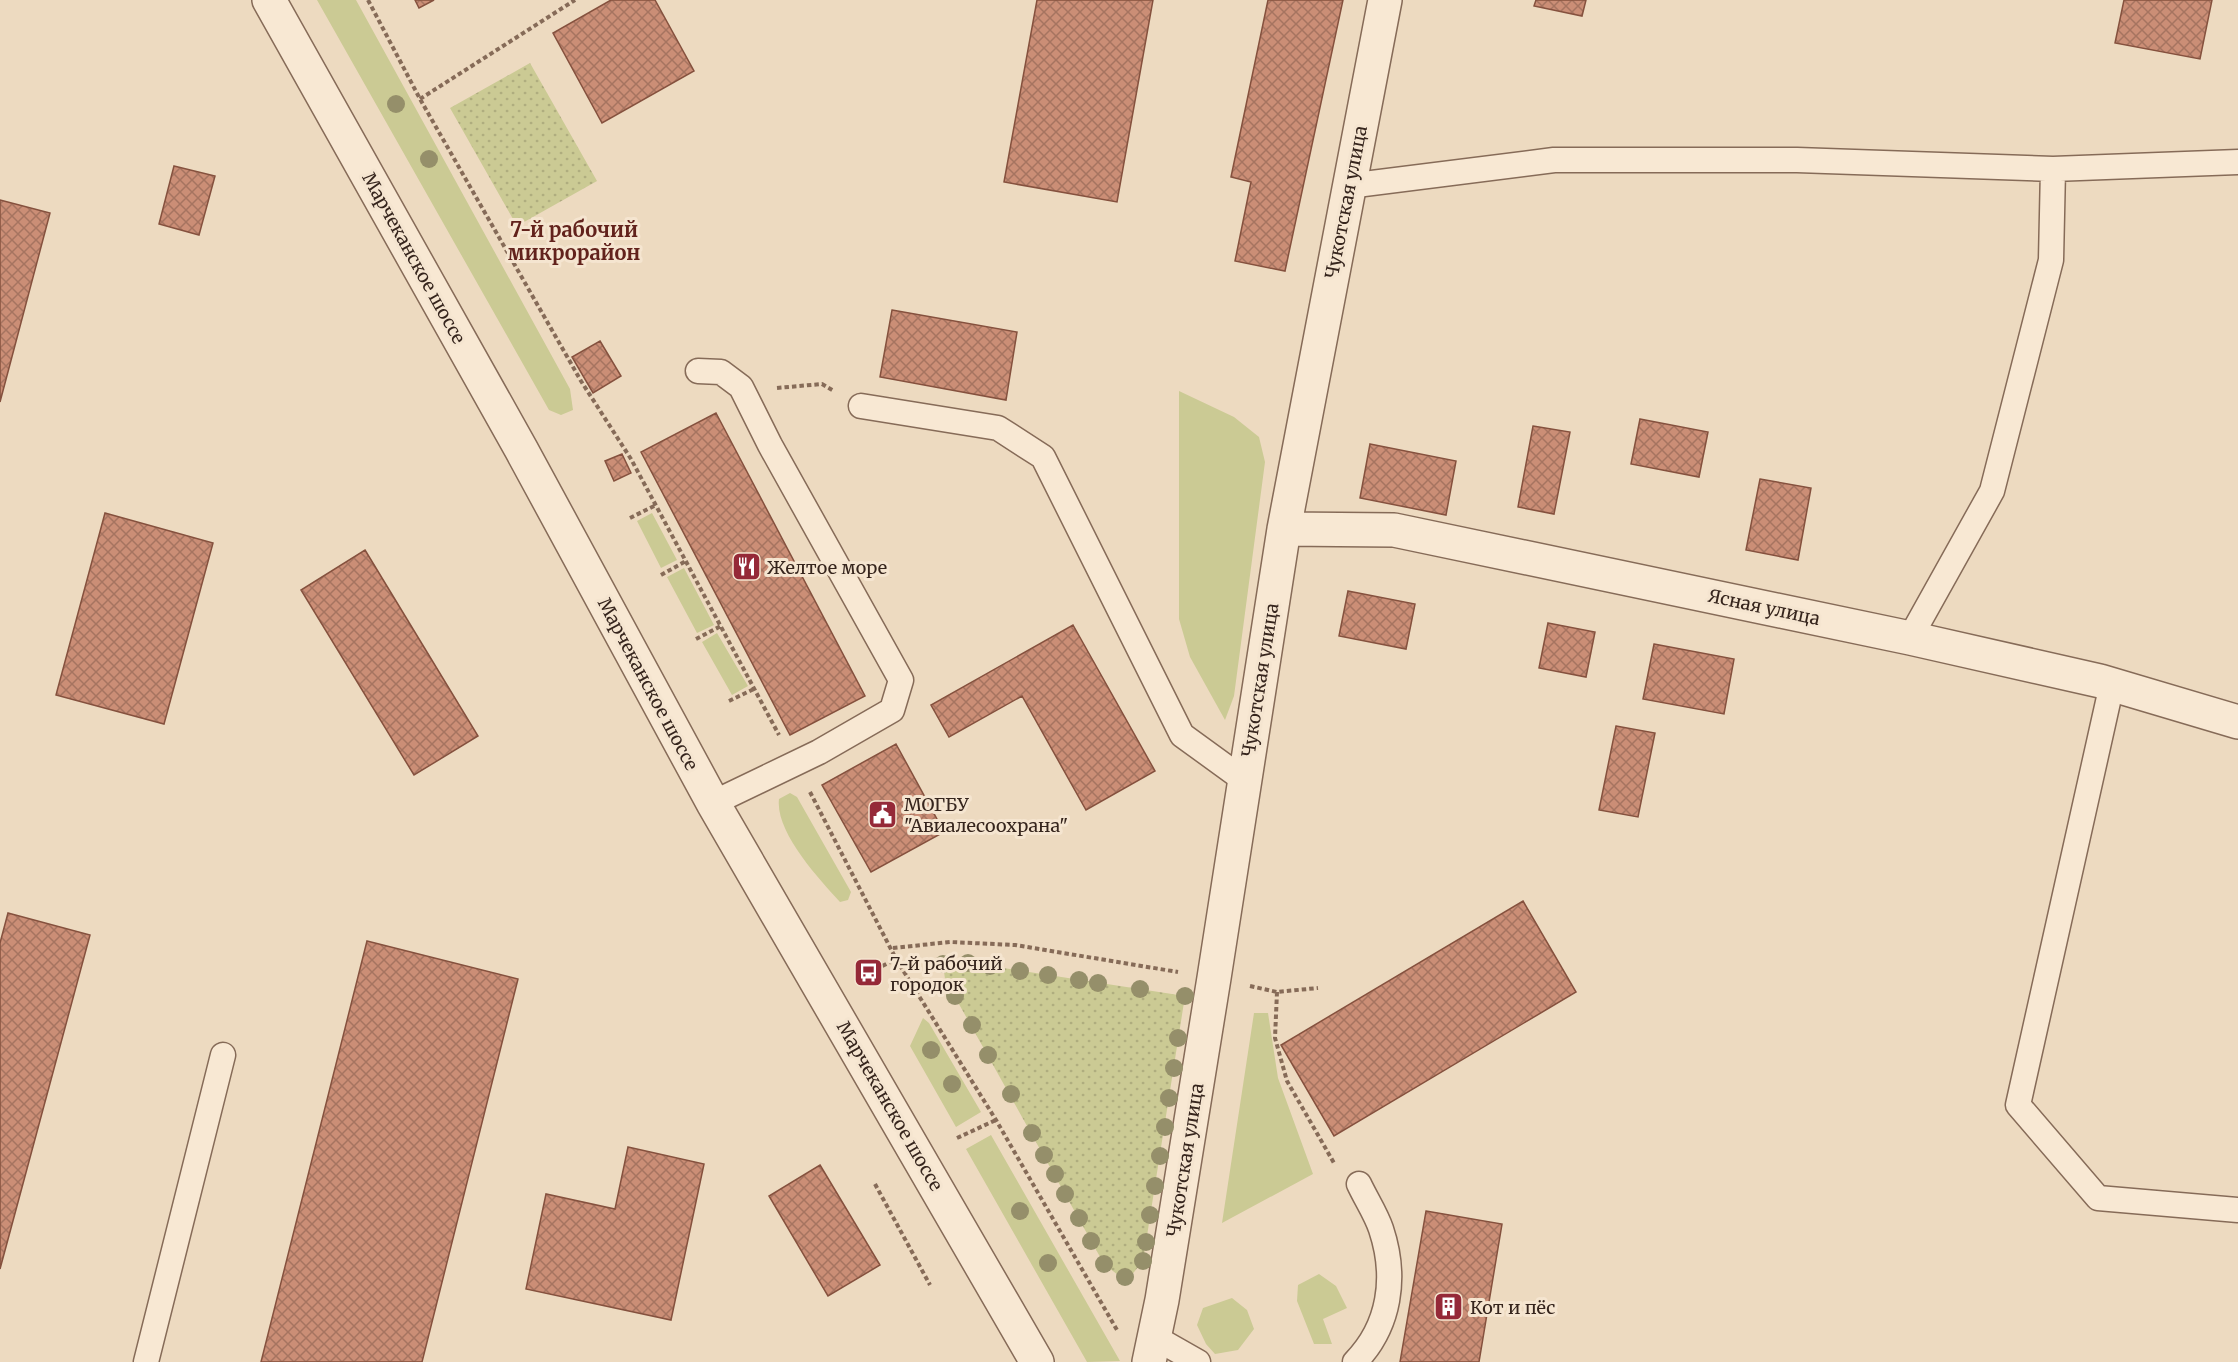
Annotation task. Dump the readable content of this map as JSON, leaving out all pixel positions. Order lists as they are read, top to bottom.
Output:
{
  "streets": {
    "street": ["Чукотская улица", "Марчеканское шоссе", "Ясная улица"]
  },
  "crossings": [
    ["Чукотская улица", "Ясная улица"]
  ],
  "districts": ["7-й рабочий микрорайон"],
  "places": {
    "restaurant": ["Желтое море"],
    "public building": ["МОГБУ \"Авиалесоохрана\""],
    "bus stop": ["7-й рабочий городок"],
    "building": ["Кот и пёс"]
  }
}
